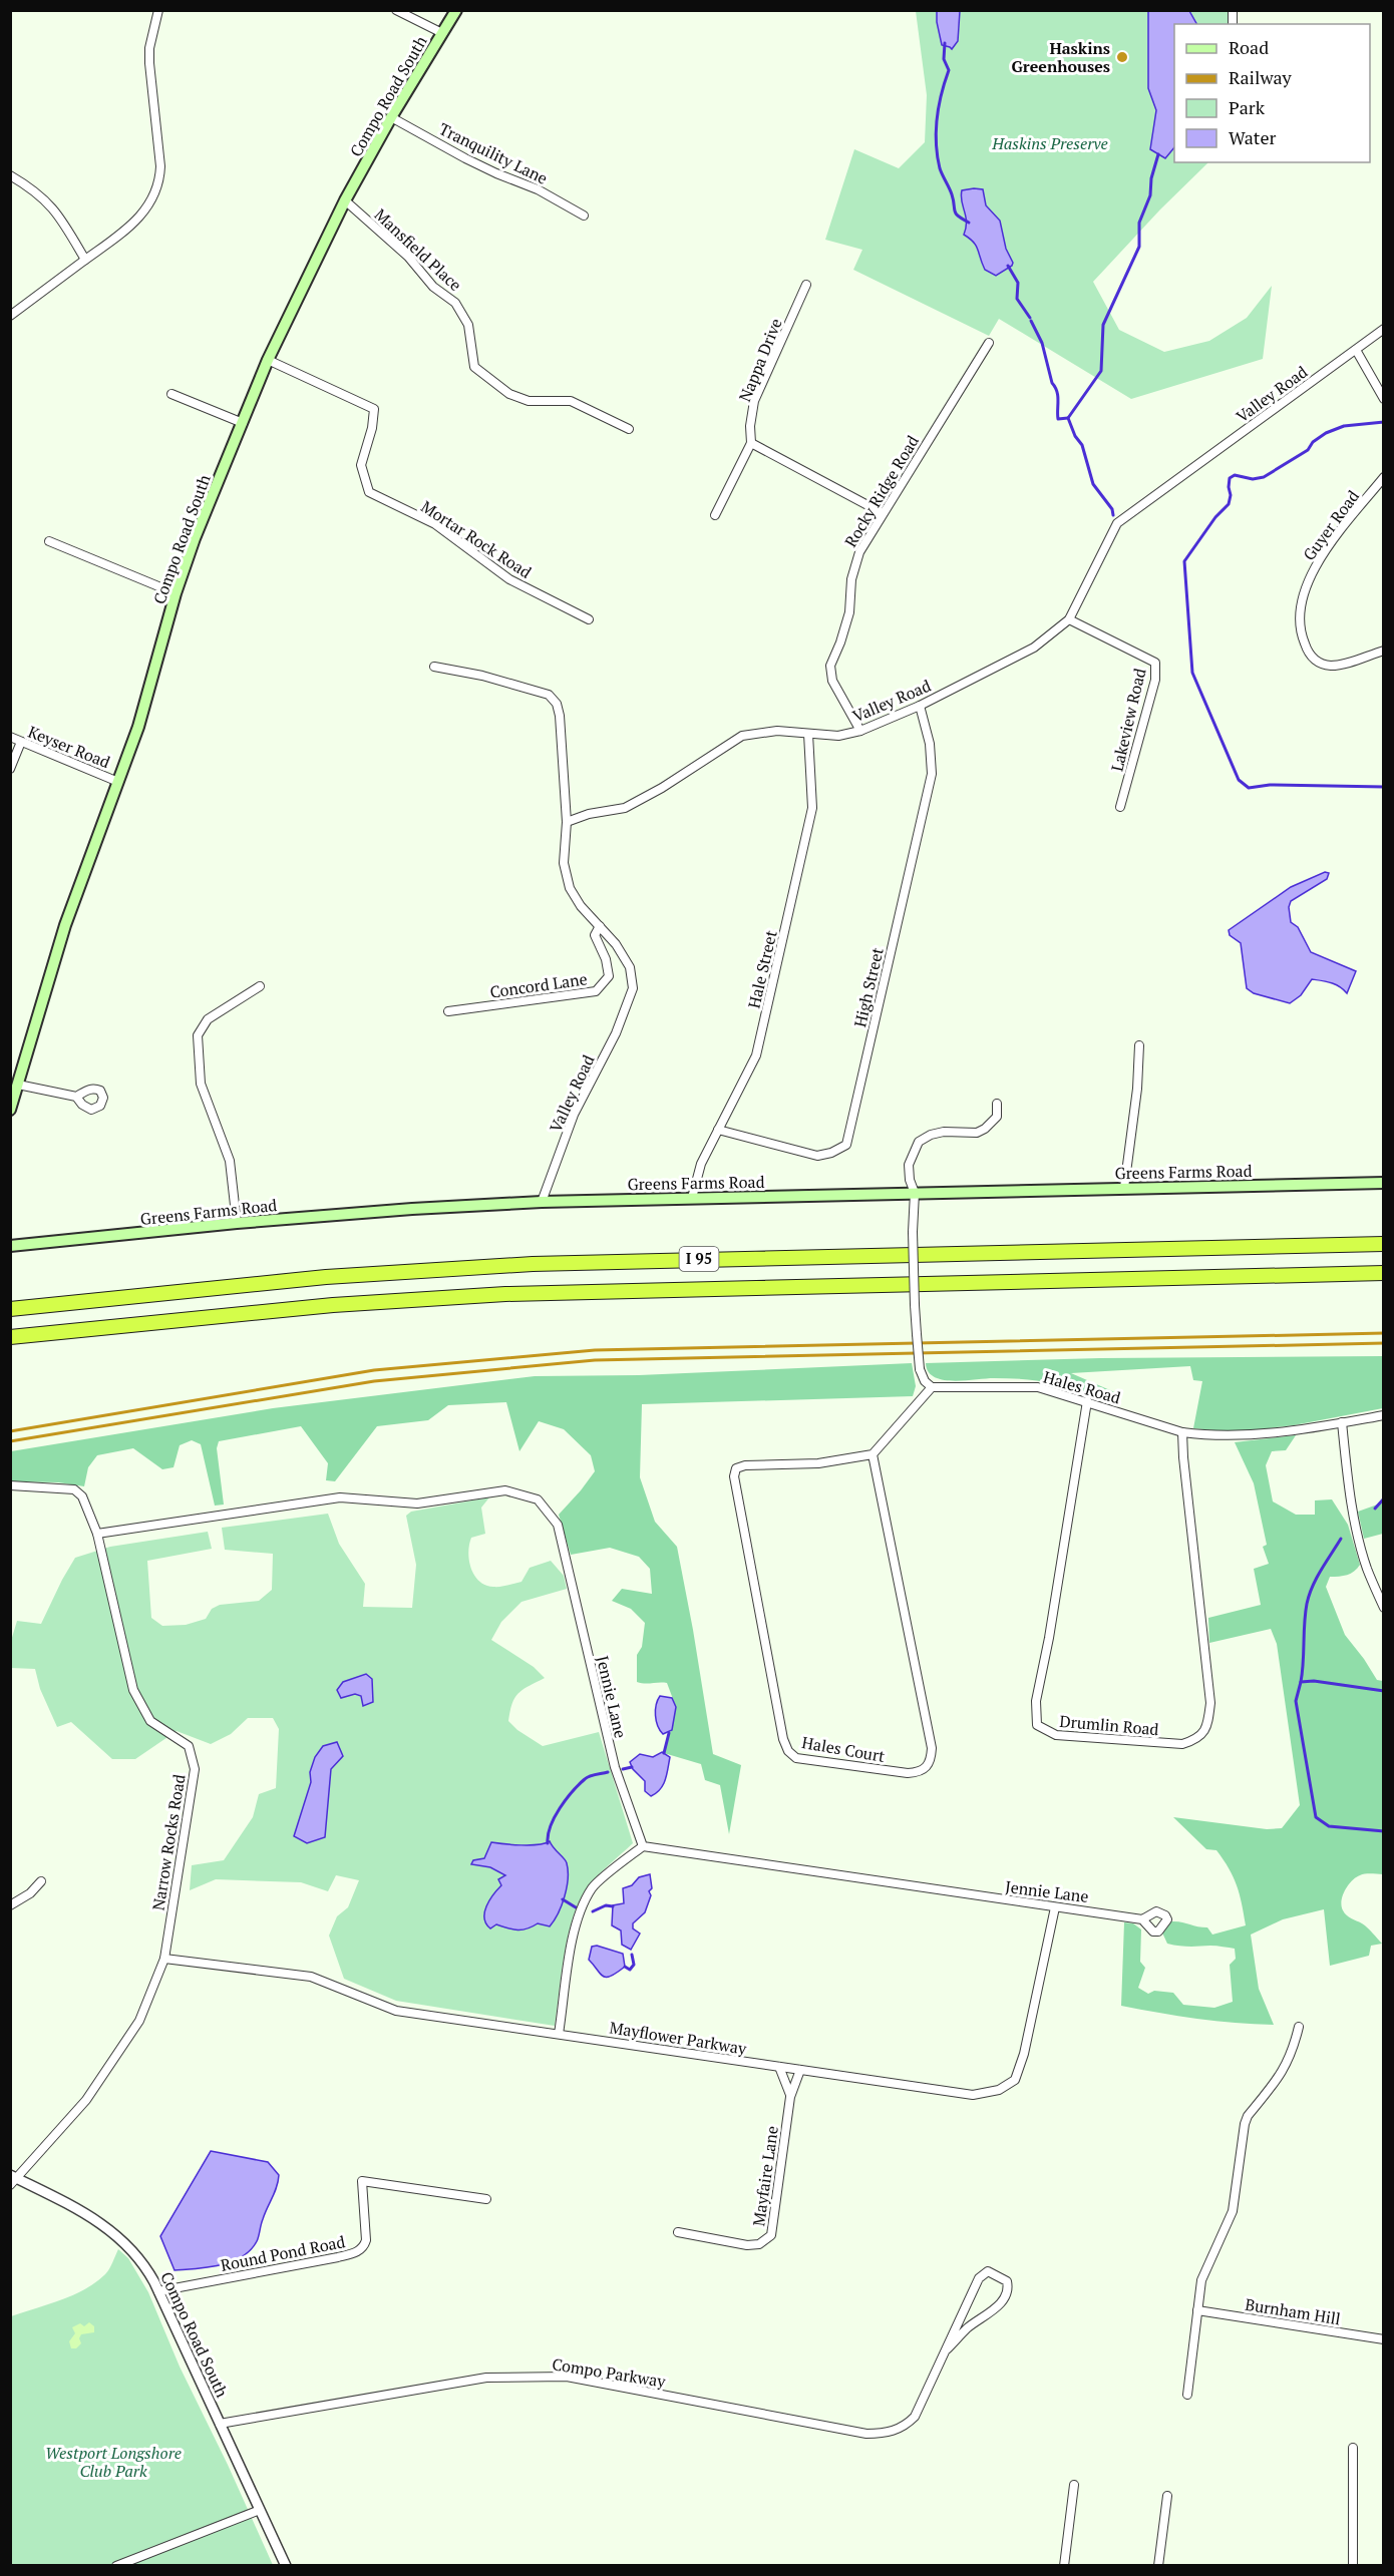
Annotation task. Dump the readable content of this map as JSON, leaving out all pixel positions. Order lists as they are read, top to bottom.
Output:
{
  "streets": {
    "highway": ["I 95"],
    "main road": ["Compo Road South", "Greens Farms Road"],
    "street": [
      "Tranquility Lane",
      "Mansfield Place",
      "Nappa Drive",
      "Valley Road",
      "Rocky Ridge Road",
      "Guyer Road",
      "Mortar Rock Road",
      "Lakeview Road",
      "Keyser Road",
      "Hale Street",
      "Concord Lane",
      "High Street",
      "Hales Road",
      "Jennie Lane",
      "Drumlin Road",
      "Hales Court",
      "Narrow Rocks Road",
      "Mayflower Parkway",
      "Mayfaire Lane",
      "Round Pond Road",
      "Burnham Hill",
      "Compo Parkway"
    ]
  },
  "crossings": [
    ["Compo Road South", "Tranquility Lane"],
    ["Compo Road South", "Mansfield Place"],
    ["Compo Road South", "Mortar Rock Road"],
    ["Compo Road South", "Keyser Road"],
    ["Compo Road South", "Narrow Rocks Road"],
    ["Compo Road South", "Round Pond Road"],
    ["Compo Road South", "Compo Parkway"],
    ["Valley Road", "Rocky Ridge Road"],
    ["Valley Road", "Lakeview Road"],
    ["Valley Road", "Hale Street"],
    ["Valley Road", "Concord Lane"],
    ["Valley Road", "High Street"],
    ["Valley Road", "Greens Farms Road"],
    ["Hale Street", "High Street"],
    ["Hale Street", "Greens Farms Road"],
    ["Hales Road", "Drumlin Road"],
    ["Jennie Lane", "Narrow Rocks Road"],
    ["Jennie Lane", "Mayflower Parkway"],
    ["Narrow Rocks Road", "Mayflower Parkway"],
    ["Mayflower Parkway", "Mayfaire Lane"]
  ],
  "parks": ["Haskins Preserve", "Westport Longshore Club Park"],
  "places": ["Haskins Greenhouses"],
  "legend": [
    "Road",
    "Railway",
    "Park",
    "Water"
  ]
}
